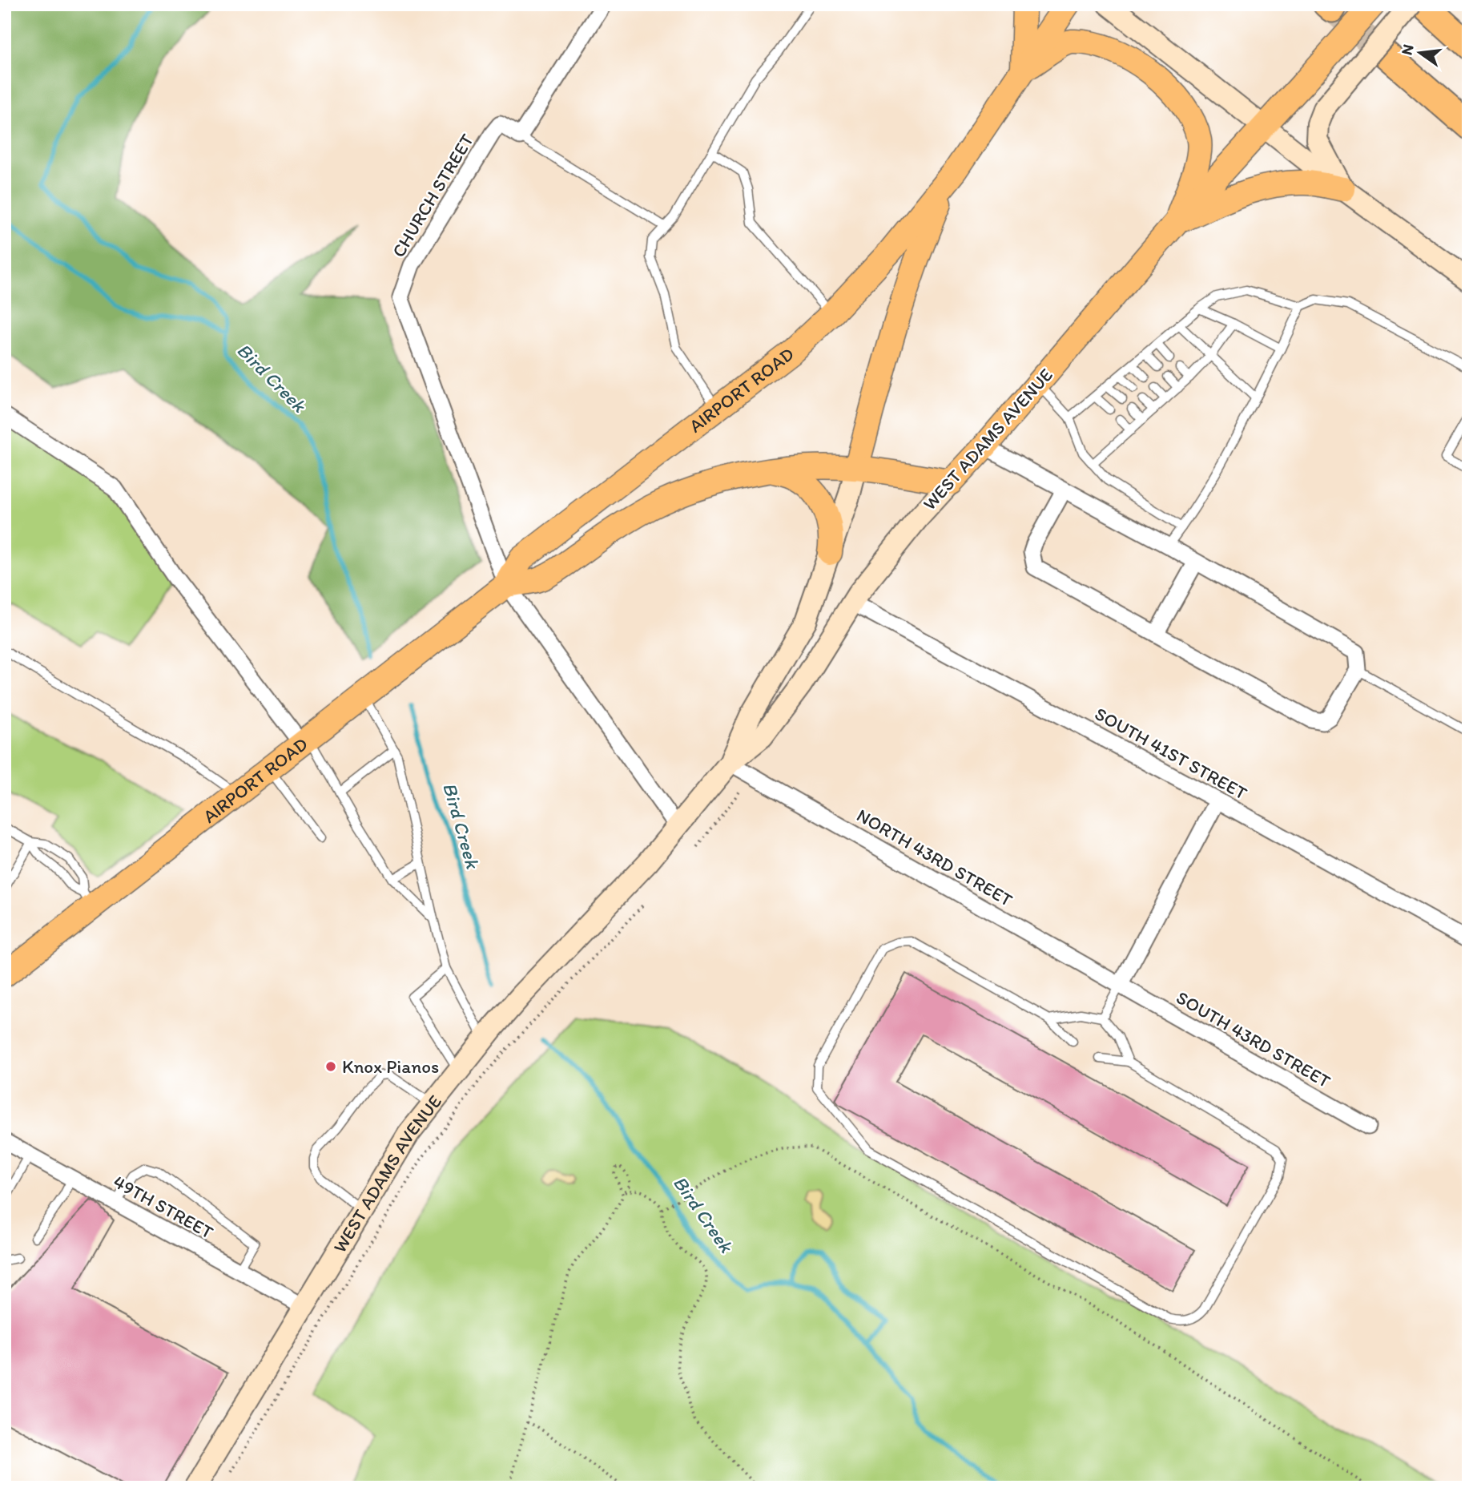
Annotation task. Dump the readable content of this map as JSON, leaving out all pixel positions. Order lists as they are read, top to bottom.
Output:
{
  "streets": {
    "main road": ["AIRPORT ROAD", "WEST ADAMS AVENUE"],
    "street": [
      "CHURCH STREET",
      "SOUTH 41ST STREET",
      "NORTH 43RD STREET",
      "SOUTH 43RD STREET",
      "49TH STREET"
    ]
  },
  "crossings": [
    ["CHURCH STREET", "AIRPORT ROAD"],
    ["AIRPORT ROAD", "WEST ADAMS AVENUE"],
    ["WEST ADAMS AVENUE", "SOUTH 41ST STREET"],
    ["WEST ADAMS AVENUE", "NORTH 43RD STREET"],
    ["WEST ADAMS AVENUE", "49TH STREET"],
    ["NORTH 43RD STREET", "SOUTH 43RD STREET"]
  ],
  "water": ["Bird Creek"],
  "places": ["Knox Pianos"],
  "north": "left"
}
